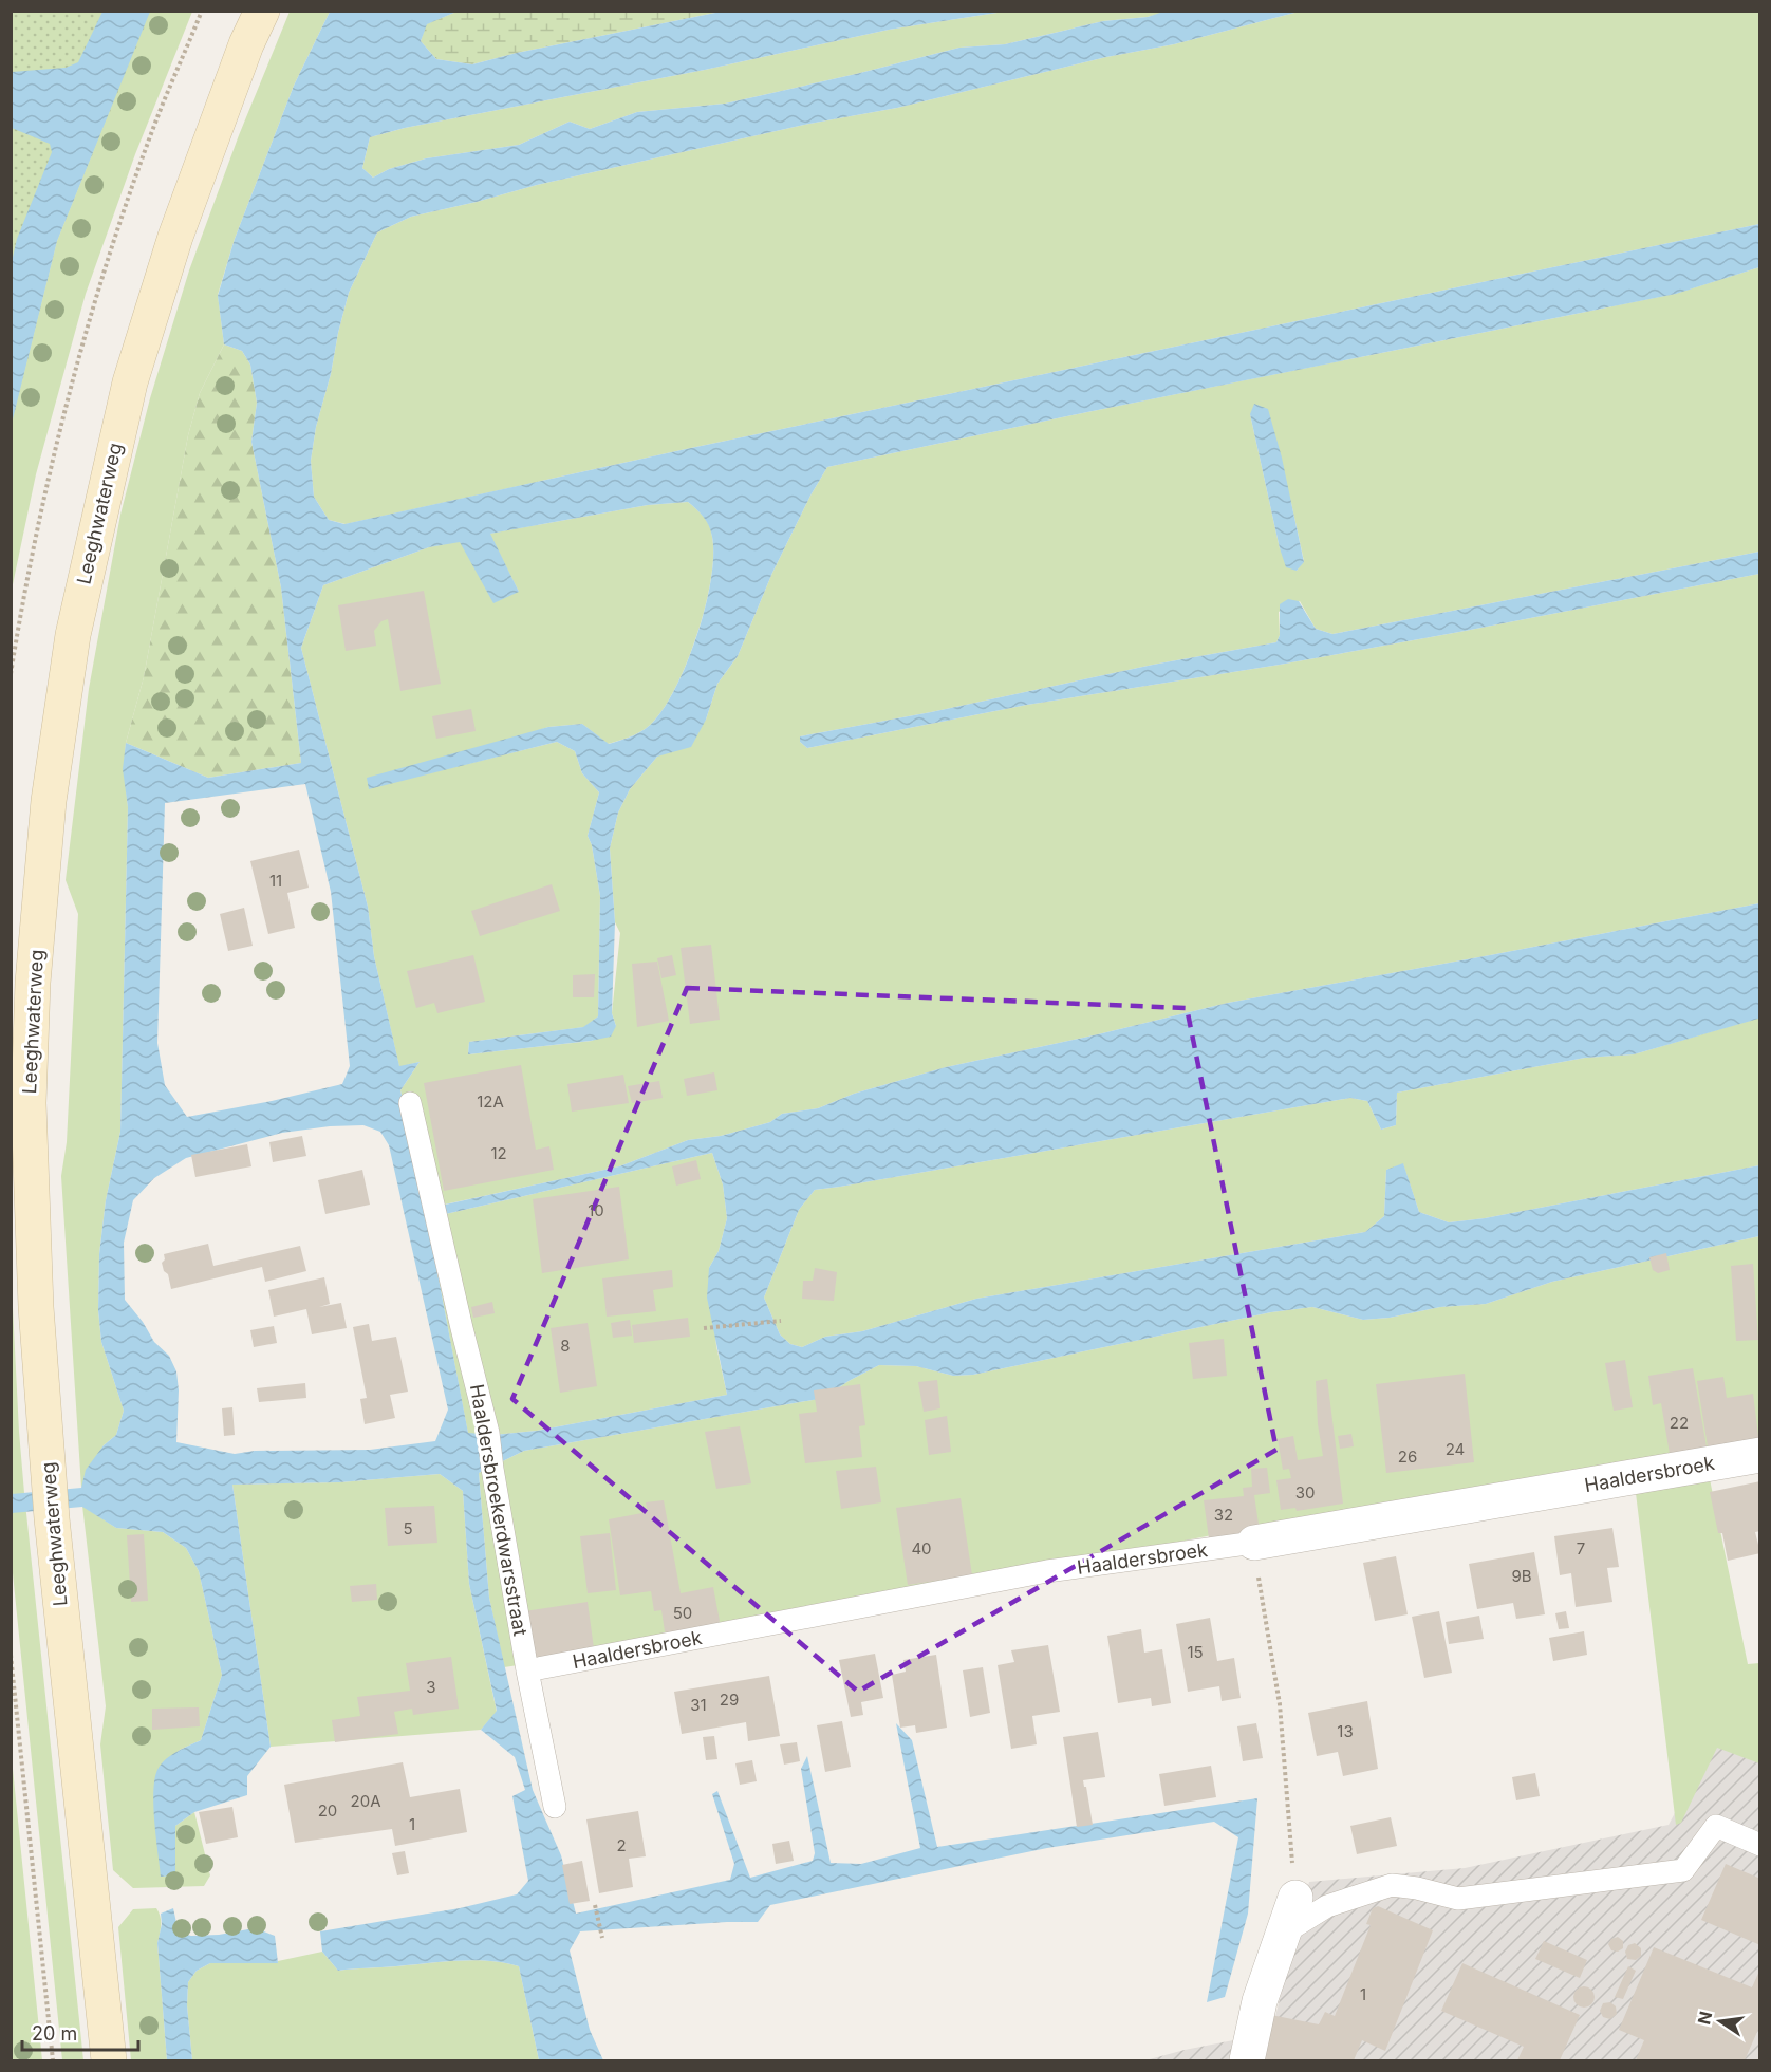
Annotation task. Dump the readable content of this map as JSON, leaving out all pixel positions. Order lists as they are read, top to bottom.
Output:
{
  "streets": {
    "main road": ["Leeghwaterweg"],
    "street": ["Haaldersbroek"],
    "lane": ["Haaldersbroekerdwarsstraat"]
  },
  "crossings": [
    ["Haaldersbroek", "Haaldersbroekerdwarsstraat"]
  ],
  "house_numbers": [
    "11",
    "12A",
    "12",
    "10",
    "8",
    "22",
    "24",
    "26",
    "30",
    "32",
    "5",
    "40",
    "7",
    "9B",
    "50",
    "15",
    "3",
    "29",
    "31",
    "13",
    "20A",
    "20",
    "1",
    "2",
    "1"
  ],
  "scale_bar": "20 m",
  "north": "left"
}
